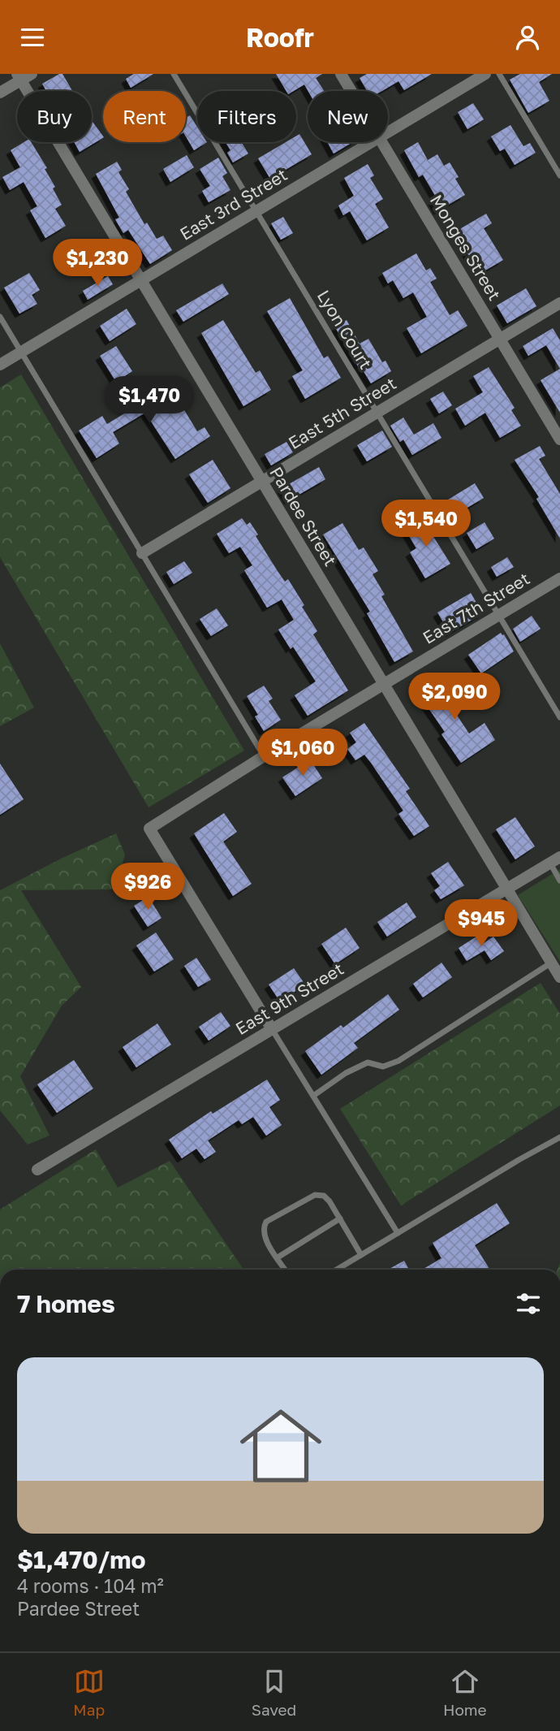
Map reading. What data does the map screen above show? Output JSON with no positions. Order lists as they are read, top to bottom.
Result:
{
  "streets": {
    "street": [
      "East 3rd Street",
      "Monges Street",
      "East 5th Street",
      "Pardee Street",
      "East 7th Street",
      "East 9th Street"
    ],
    "lane": ["Lyon Court"]
  },
  "crossings": [
    ["East 3rd Street", "Lyon Court"],
    ["East 3rd Street", "Pardee Street"],
    ["Monges Street", "East 5th Street"],
    ["Lyon Court", "East 5th Street"],
    ["Lyon Court", "East 7th Street"],
    ["East 5th Street", "Pardee Street"],
    ["Pardee Street", "East 7th Street"],
    ["Pardee Street", "East 9th Street"],
    ["East 7th Street", "East 9th Street"]
  ],
  "page": {
    "header": "Roofr",
    "chip": [
      "Buy",
      "Rent",
      "Filters",
      "New"
    ],
    "price": [
      "$1,230",
      "$1,470",
      "$1,540",
      "$2,090",
      "$1,060",
      "$926",
      "$945"
    ],
    "heading": "7 homes",
    "list": [
      {
        "name": "$1,470/mo",
        "note": "4 rooms · 104 m² · Pardee Street"
      }
    ],
    "tabs": ["Map", "Saved", "Home"]
  }
}
